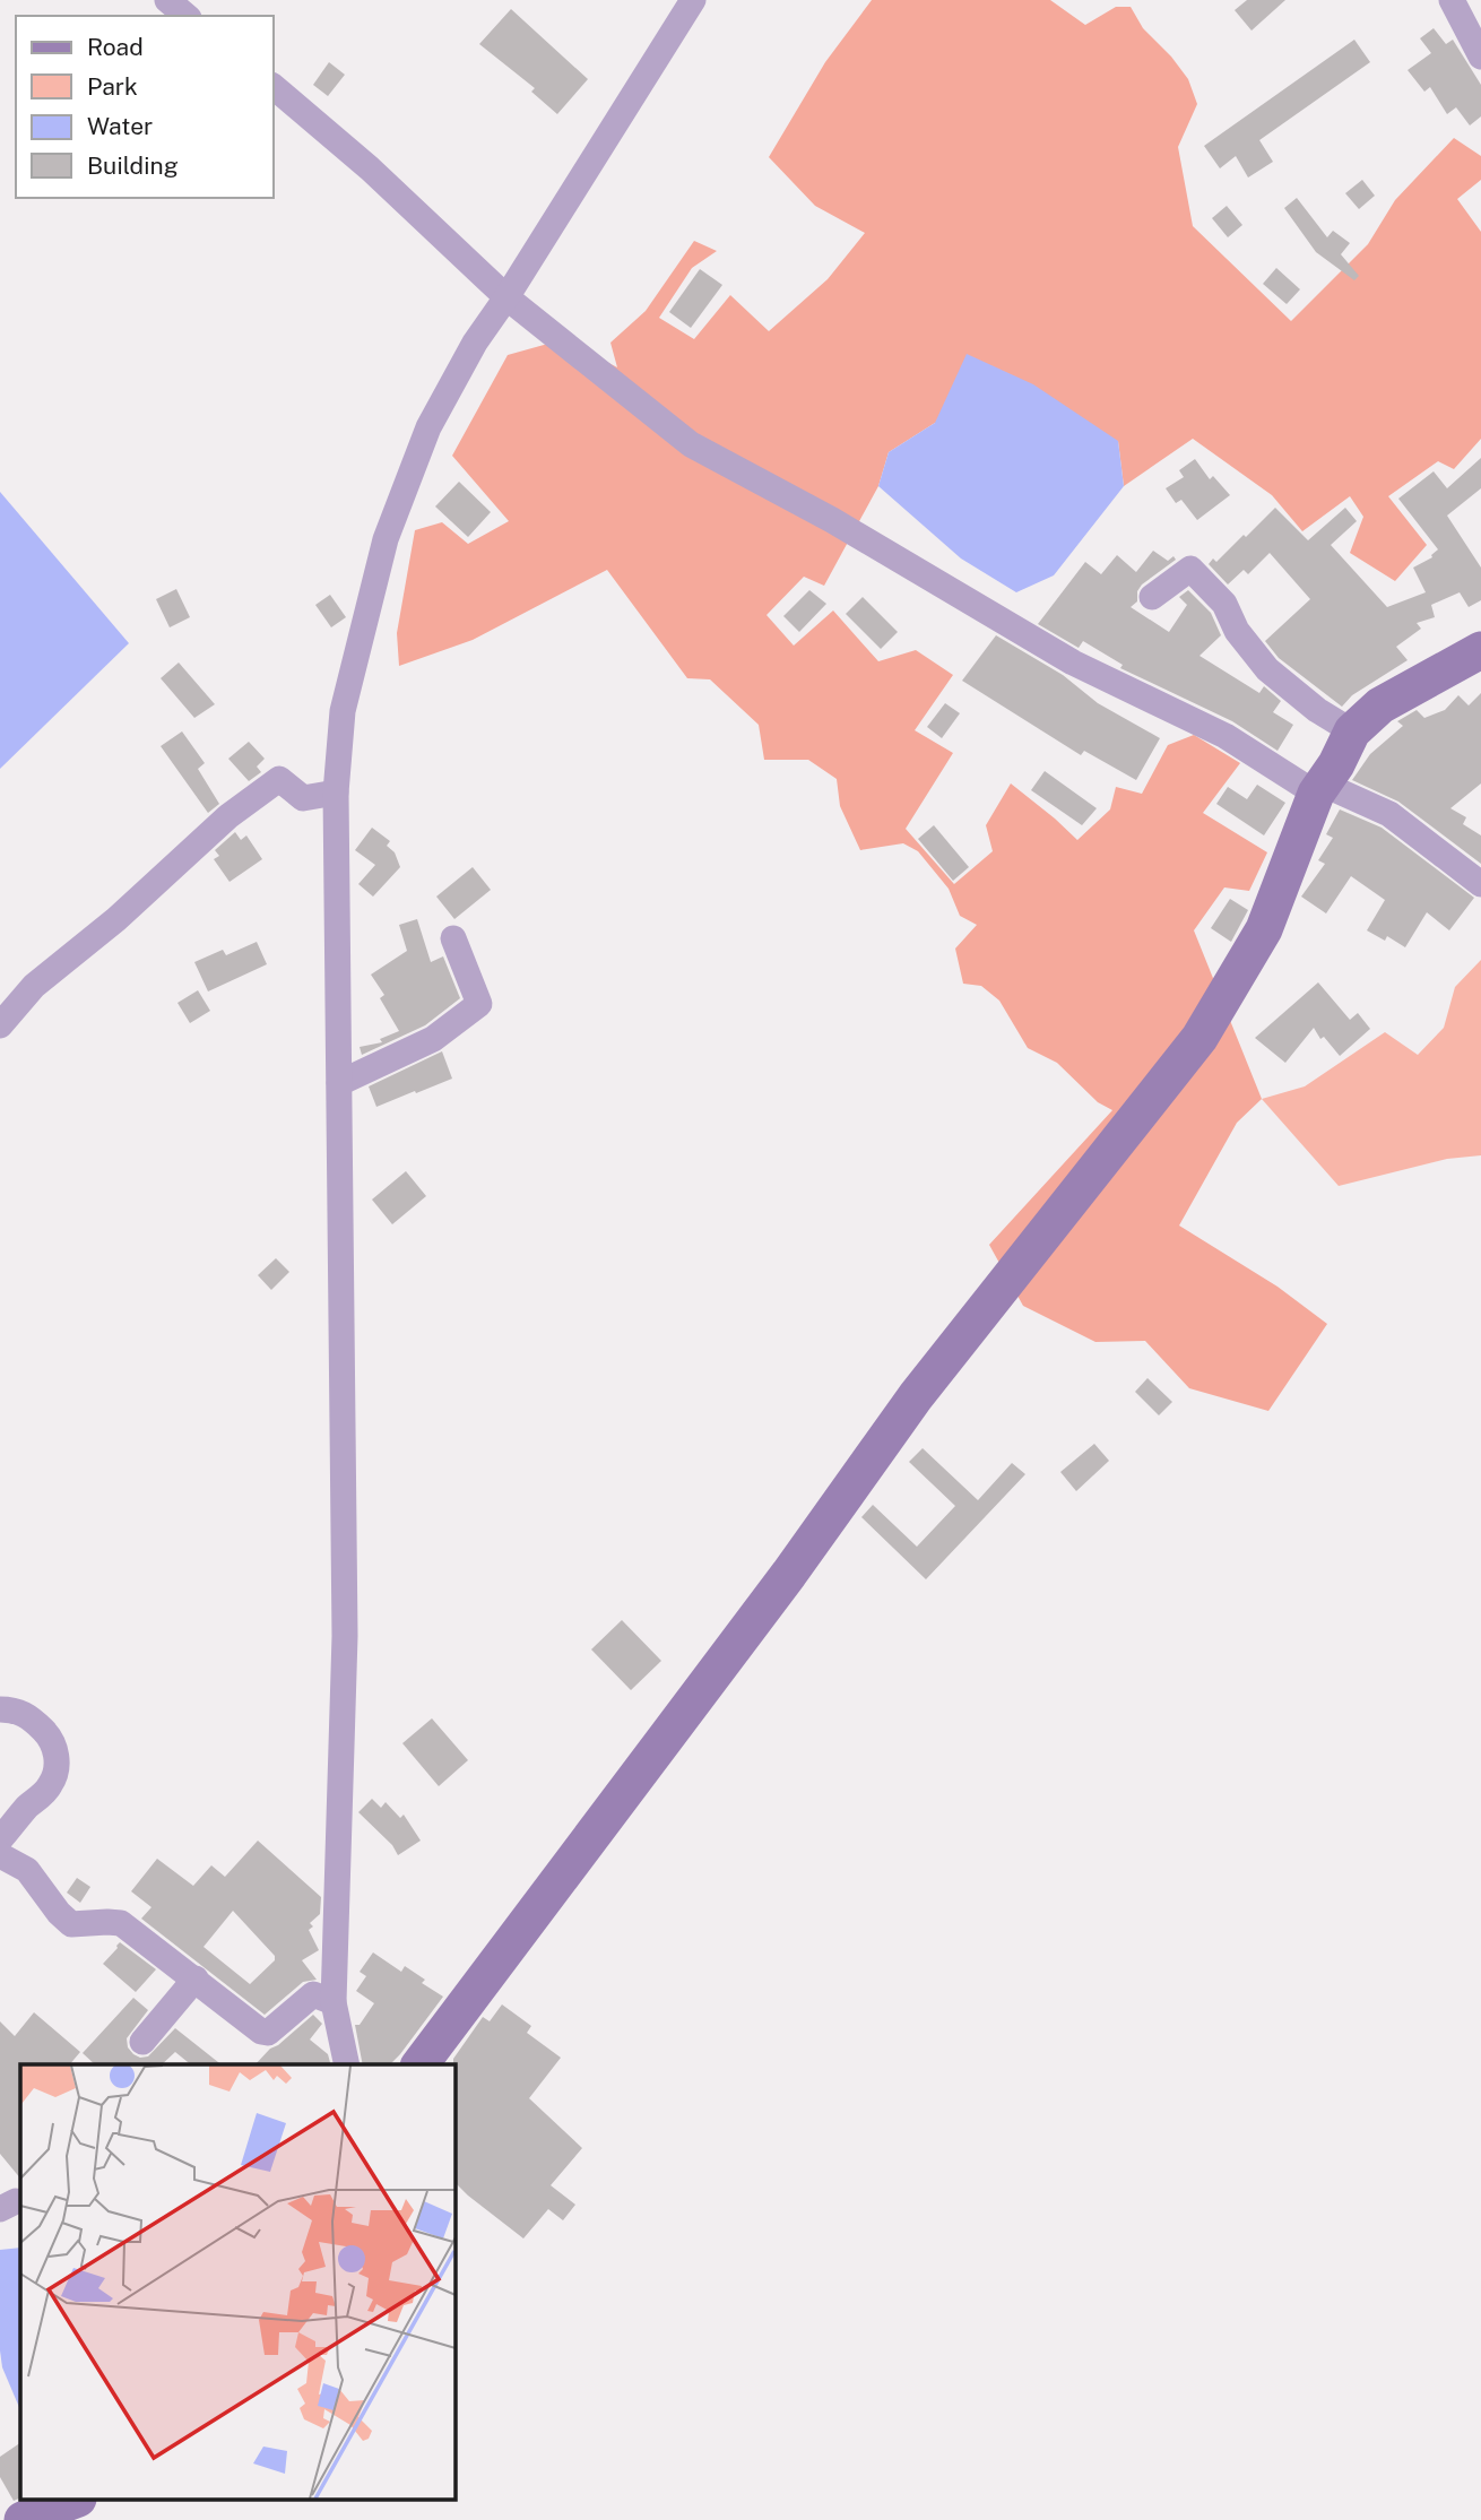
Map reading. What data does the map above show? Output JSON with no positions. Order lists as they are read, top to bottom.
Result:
{
  "legend": [
    "Road",
    "Park",
    "Water",
    "Building"
  ]
}
